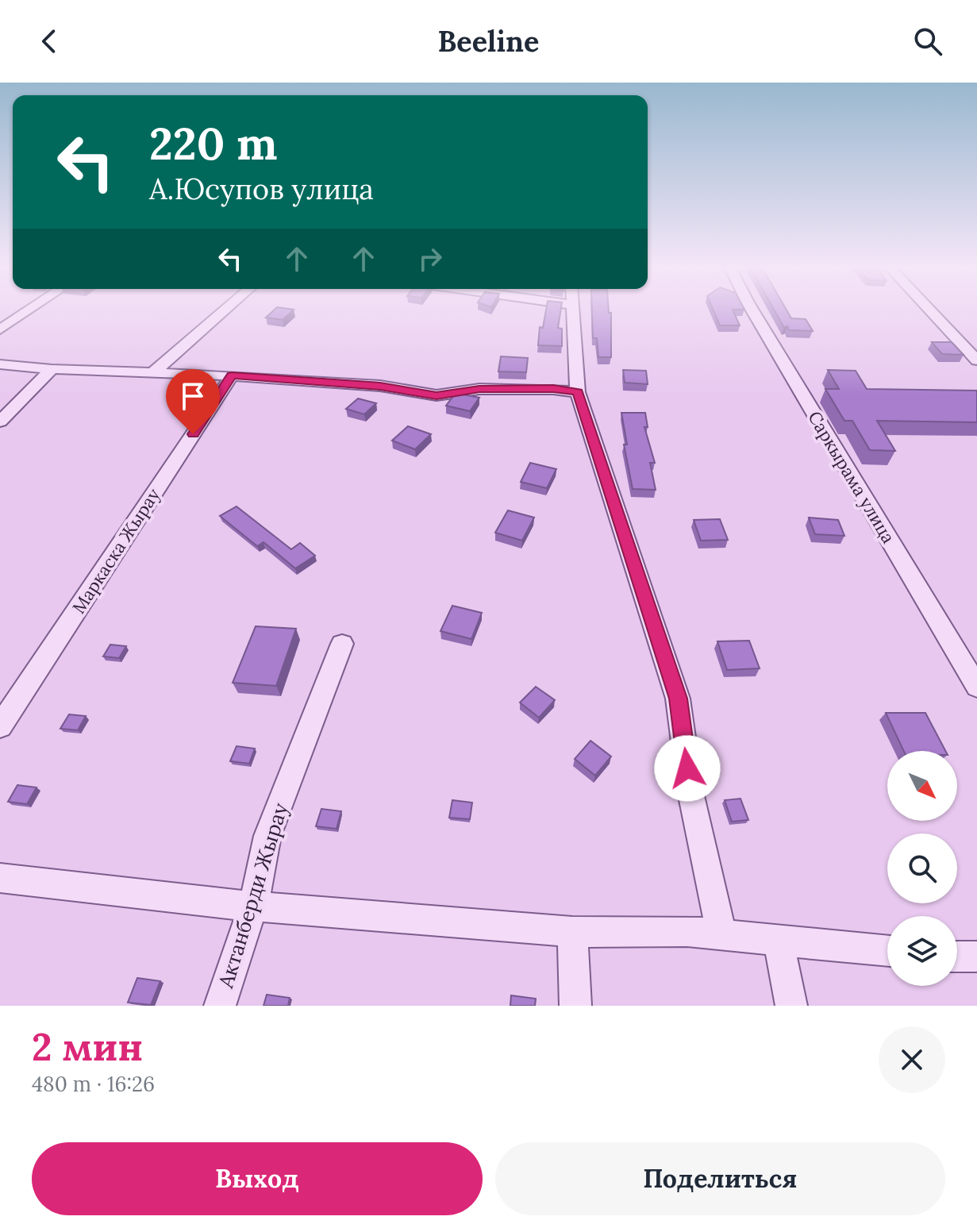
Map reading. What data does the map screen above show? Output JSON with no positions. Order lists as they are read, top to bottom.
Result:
{
  "streets": {
    "street": ["Саркырама улица", "Маркаска Жырау", "Актанберди Жырау"]
  },
  "north": "bottom right",
  "page": {
    "header": "Beeline",
    "turn": ["220 m", "А.Юсупов улица"],
    "heading": ["2 мин", "480 m · 16:26"],
    "buttons": ["Выход", "Поделиться"]
  }
}
